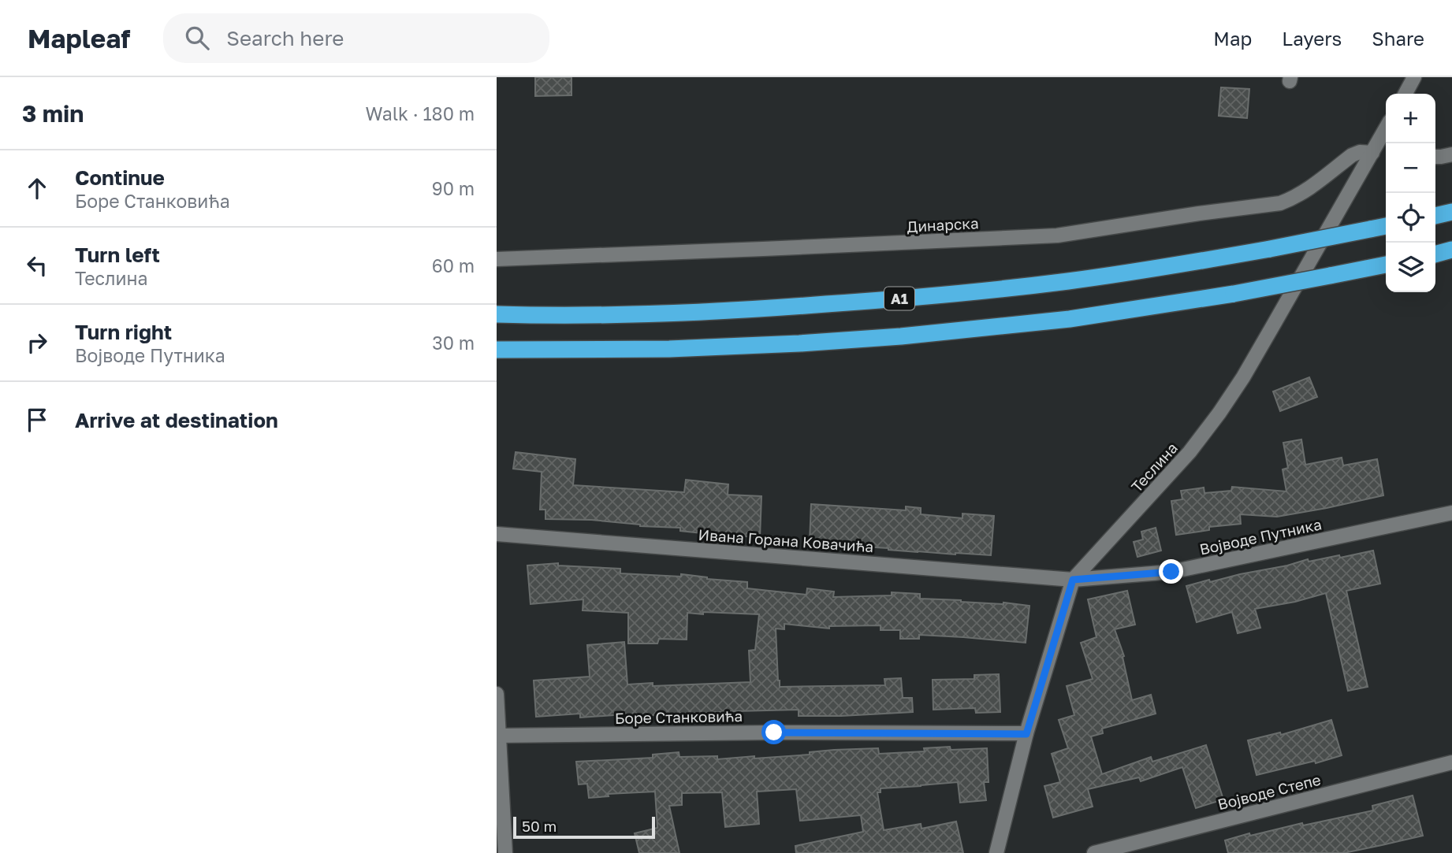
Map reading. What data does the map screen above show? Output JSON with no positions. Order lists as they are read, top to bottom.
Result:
{
  "streets": {
    "highway": ["A1"],
    "street": [
      "Динарска",
      "Теслина",
      "Војводе Путника",
      "Ивана Горана Ковачића",
      "Боре Станковића",
      "Војводе Степе"
    ]
  },
  "crossings": [
    ["Динарска", "Теслина"],
    ["Теслина", "Војводе Путника"],
    ["Теслина", "Ивана Горана Ковачића"],
    ["Теслина", "Боре Станковића"],
    ["Војводе Путника", "Ивана Горана Ковачића"]
  ],
  "scale_bar": "50 m",
  "page": {
    "header": "Mapleaf",
    "search": "Search here",
    "nav": ["Map", "Layers", "Share"],
    "heading": ["3 min", "Walk · 180 m"],
    "map_buttons": ["+", "−"],
    "list": [
      ["Continue", "Боре Станковића", "90 m"],
      ["Turn left", "Теслина", "60 m"],
      ["Turn right", "Војводе Путника", "30 m"],
      "Arrive at destination"
    ],
    "scale": "50 m"
  }
}
